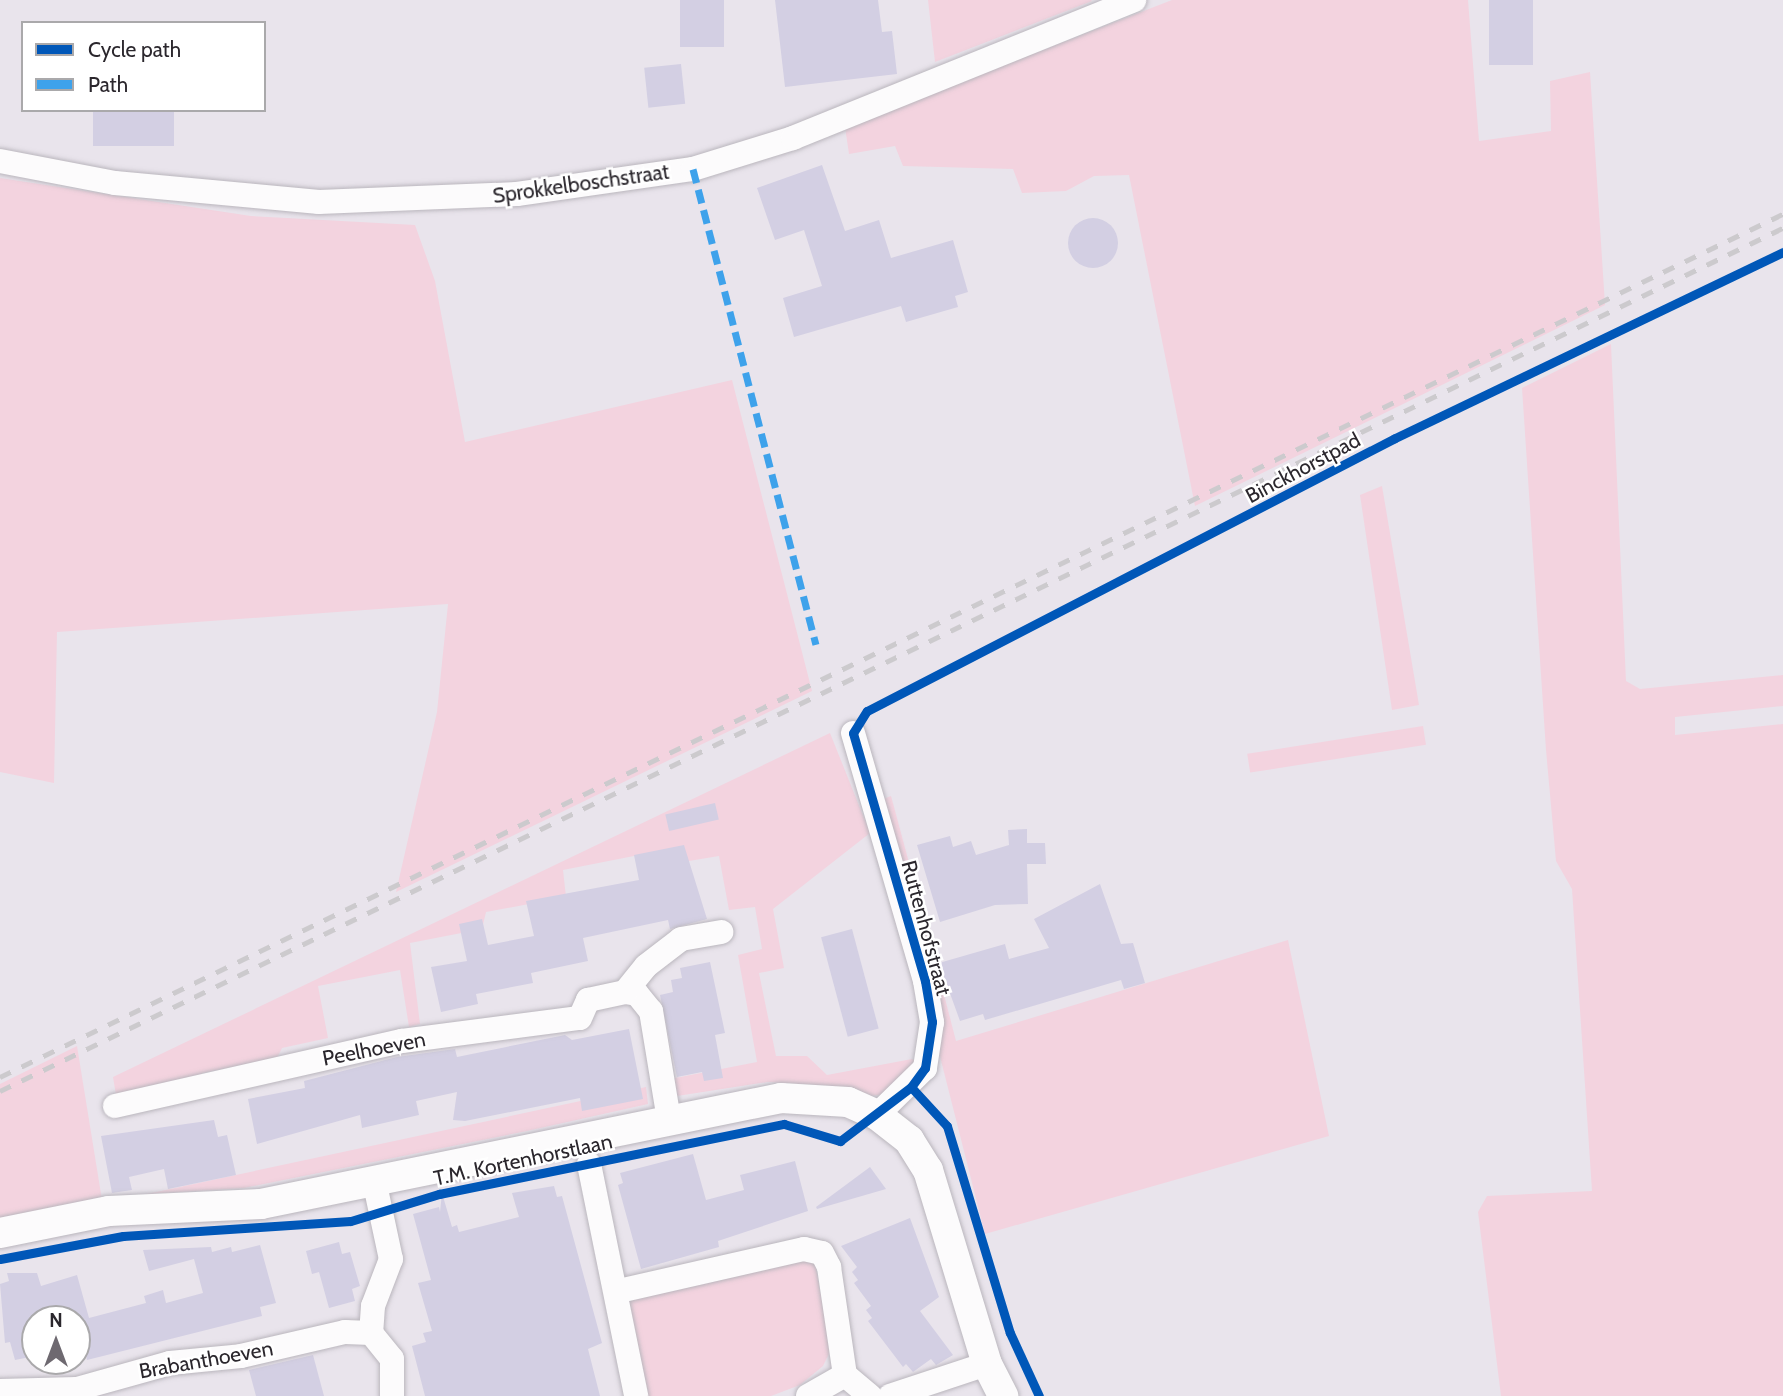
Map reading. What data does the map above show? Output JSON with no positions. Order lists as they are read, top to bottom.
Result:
{
  "streets": {
    "street": [
      "Sprokkelboschstraat",
      "Ruttenhofstraat",
      "Peelhoeven",
      "T.M. Kortenhorstlaan",
      "Brabanthoeven"
    ],
    "cycle path": ["Binckhorstpad"]
  },
  "crossings": [
    ["Ruttenhofstraat", "T.M. Kortenhorstlaan"]
  ],
  "legend": ["Cycle path", "Path"],
  "north": "top"
}
